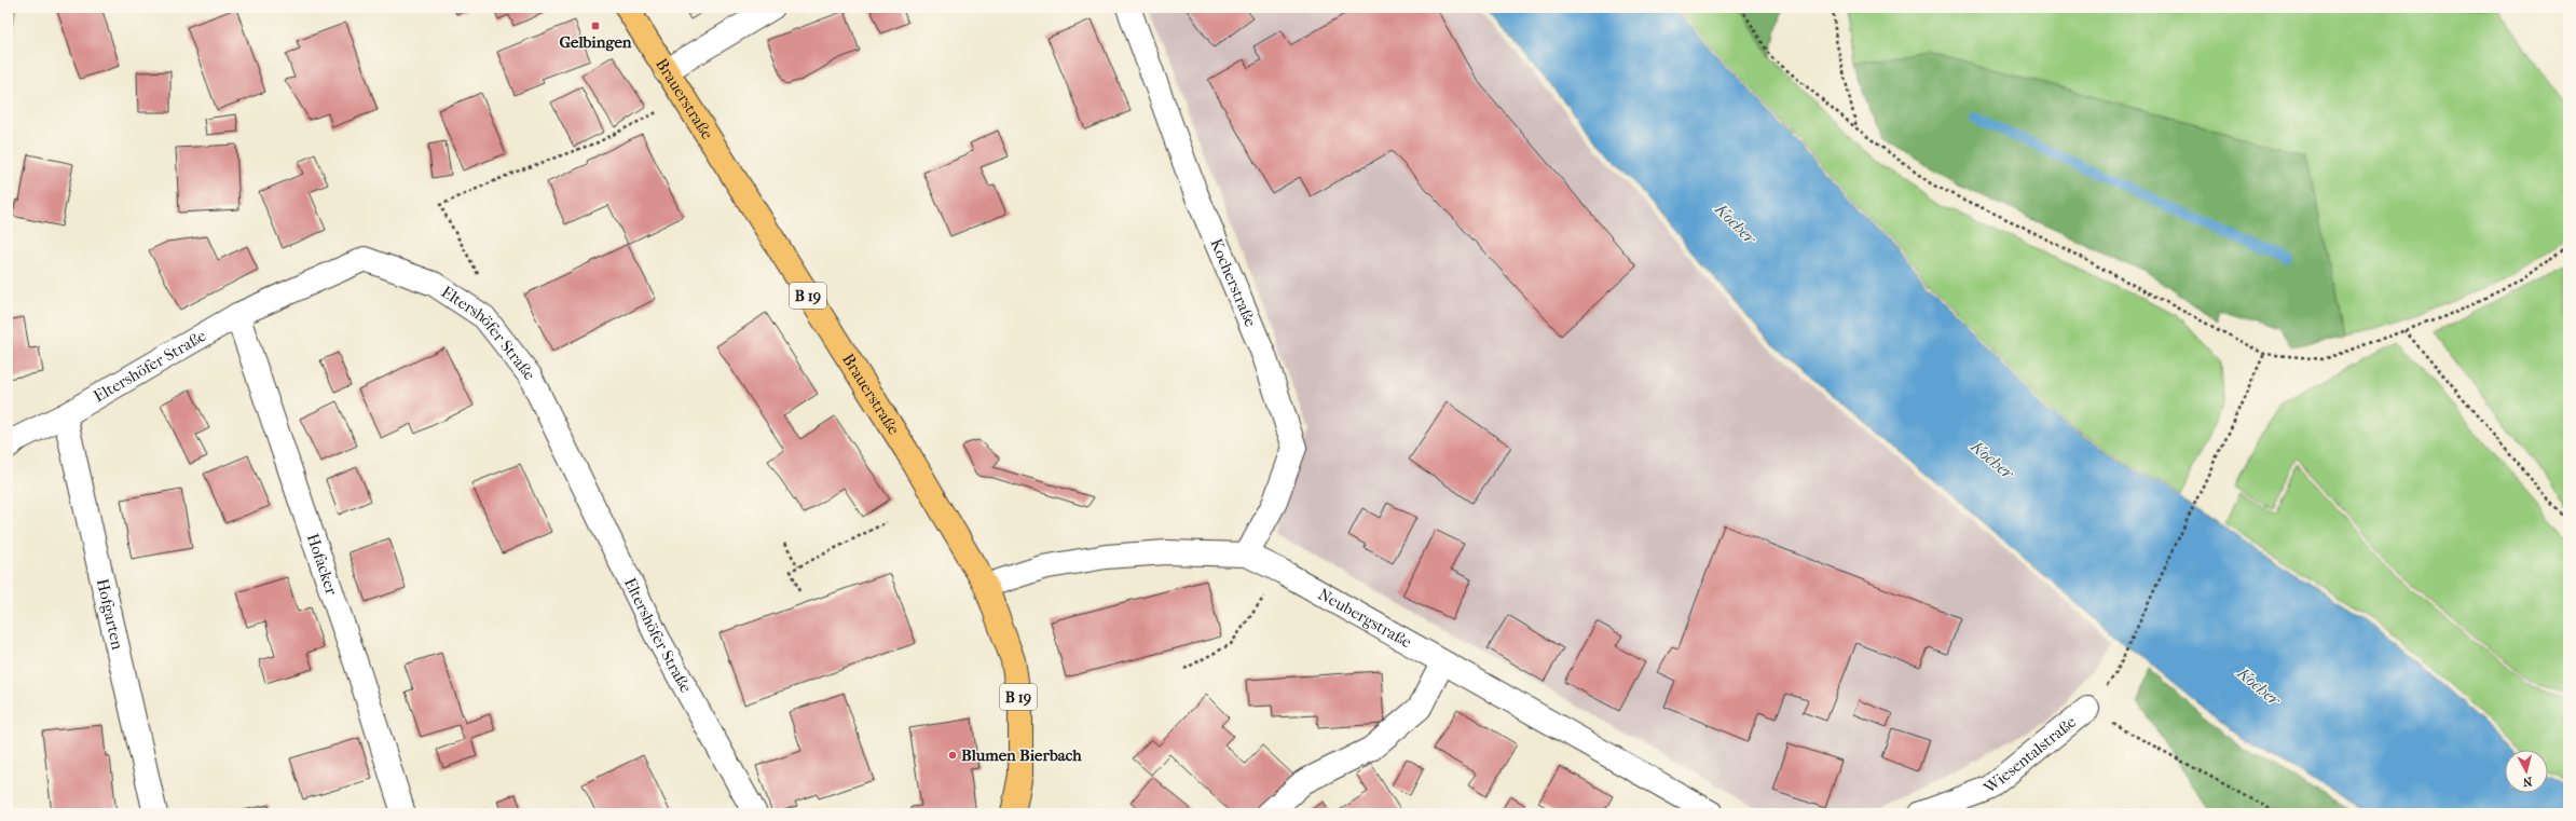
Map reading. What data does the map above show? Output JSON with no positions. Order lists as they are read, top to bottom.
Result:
{
  "streets": {
    "main road": ["Brauerstraße", "B 19"],
    "street": [
      "Kocherstraße",
      "Eltershöfer Straße",
      "Hofacker",
      "Hofgarten",
      "Neubergstraße",
      "Wiesentalstraße"
    ]
  },
  "crossings": [
    ["Brauerstraße", "Neubergstraße"],
    ["Kocherstraße", "Neubergstraße"],
    ["Eltershöfer Straße", "Hofacker"],
    ["Eltershöfer Straße", "Hofgarten"]
  ],
  "water": ["Kocher"],
  "places": {
    "transit": ["Gelbingen"],
    "other": ["Blumen Bierbach"]
  },
  "north": "bottom"
}
